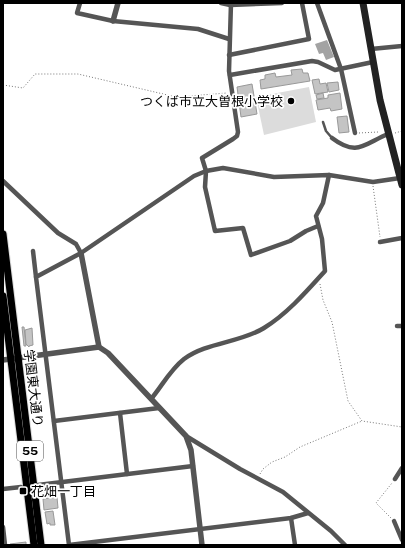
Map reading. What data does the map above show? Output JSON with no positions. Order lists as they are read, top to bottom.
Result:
{
  "streets": {
    "main road": ["学園東大通り", "55"]
  },
  "places": {
    "other": ["つくば市立大曽根小学校"],
    "transit": ["花畑一丁目"]
  }
}
